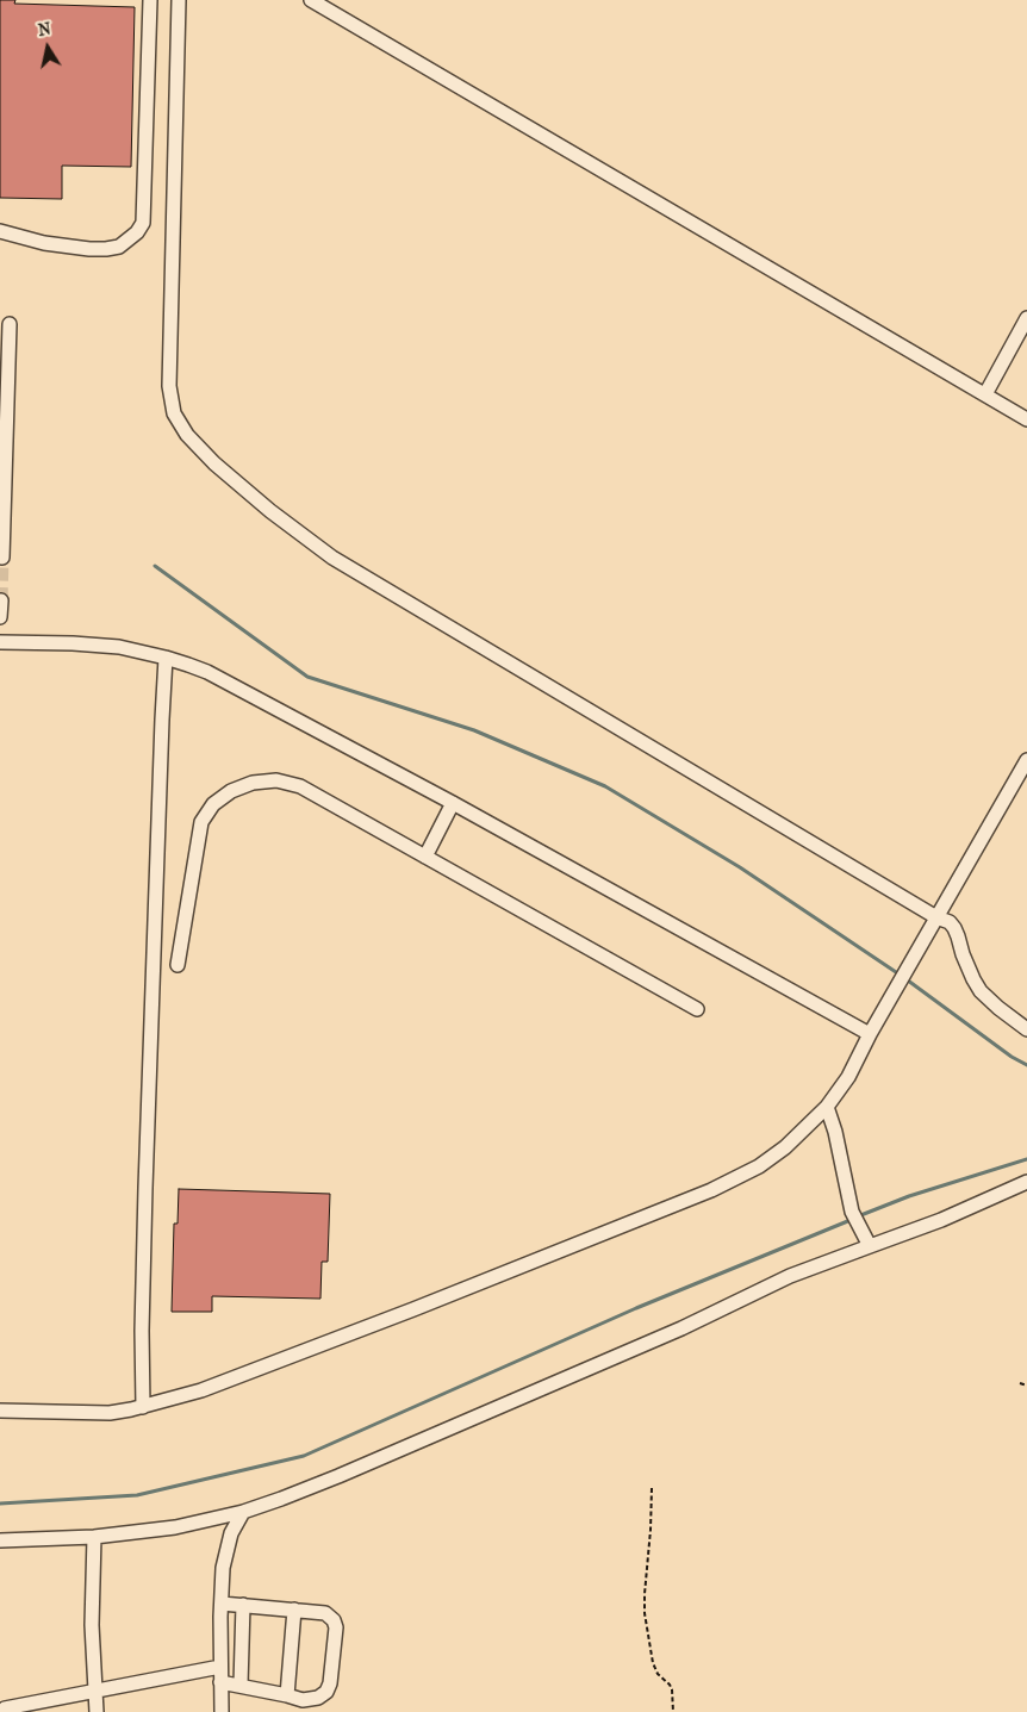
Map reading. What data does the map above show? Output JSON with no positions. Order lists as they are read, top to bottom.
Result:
{
  "north": "top"
}
